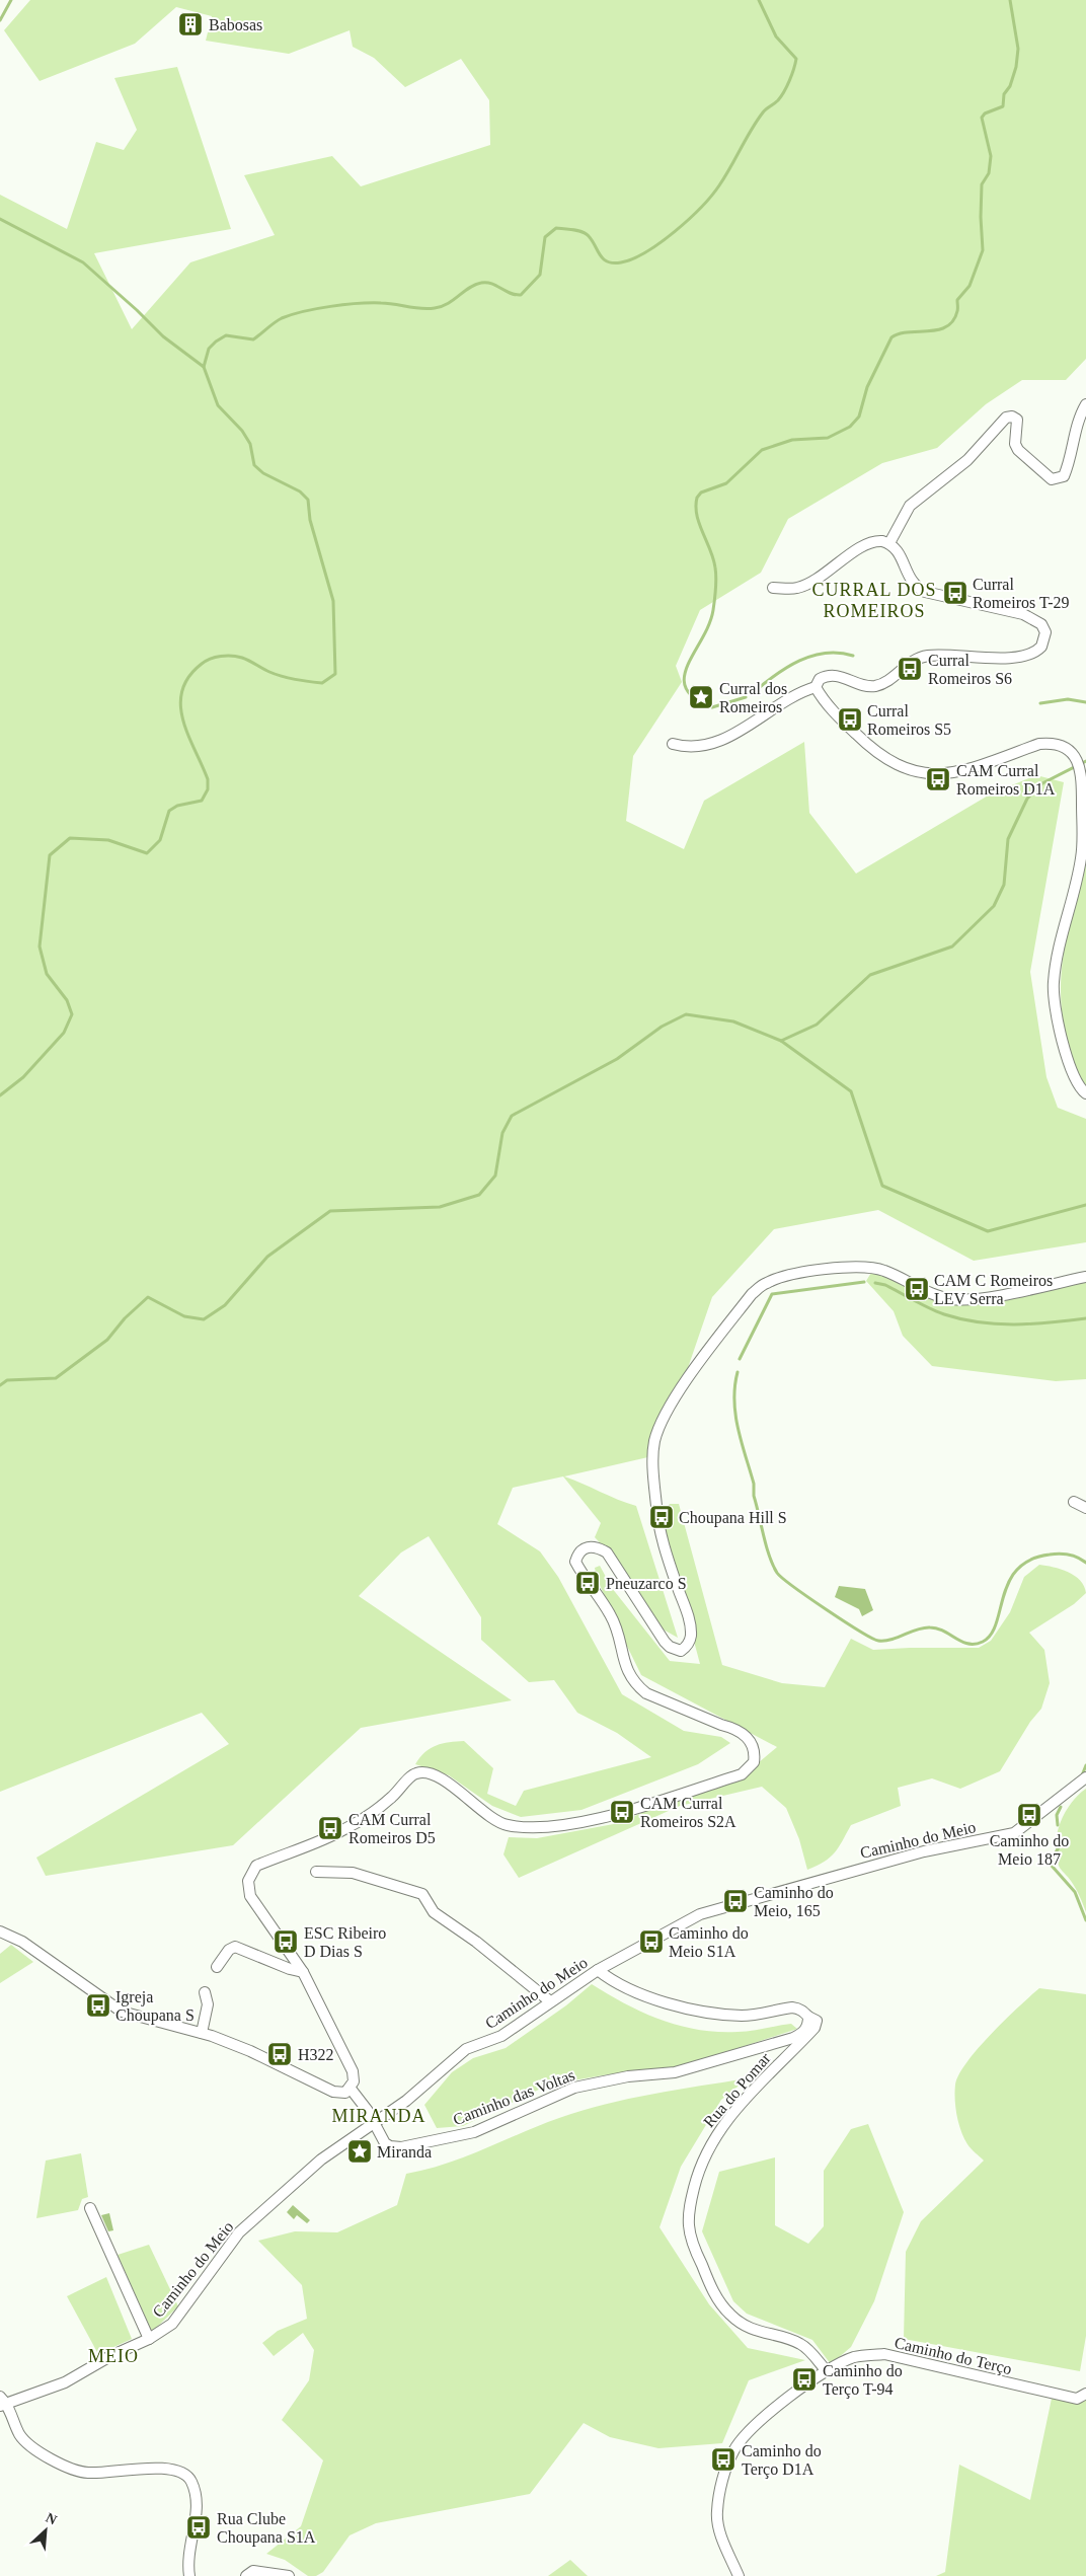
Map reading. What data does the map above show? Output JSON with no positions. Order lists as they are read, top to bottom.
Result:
{
  "streets": {
    "street": [
      "Caminho do Meio",
      "Rua do Pomar",
      "Caminho das Voltas",
      "Caminho do Terço"
    ]
  },
  "crossings": [
    ["Caminho do Meio", "Caminho das Voltas"],
    ["Rua do Pomar", "Caminho das Voltas"],
    ["Rua do Pomar", "Caminho do Terço"]
  ],
  "districts": ["CURRAL DOS ROMEIROS", "MIRANDA", "MEIO"],
  "places": {
    "building": ["Babosas"],
    "bus stop": [
      "Curral Romeiros T-29",
      "Curral Romeiros S6",
      "Curral Romeiros S5",
      "CAM Curral Romeiros D1A",
      "CAM C Romeiros LEV Serra",
      "Choupana Hill S",
      "Pneuzarco S",
      "CAM Curral Romeiros S2A",
      "Caminho do Meio 187",
      "CAM Curral Romeiros D5",
      "Caminho do Meio, 165",
      "ESC Ribeiro D Dias S",
      "Caminho do Meio S1A",
      "Igreja Choupana S",
      "H322",
      "Caminho do Terço T-94",
      "Caminho do Terço D1A",
      "Rua Clube Choupana S1A"
    ],
    "place": ["Curral dos Romeiros", "Miranda"]
  },
  "north": "top right"
}
